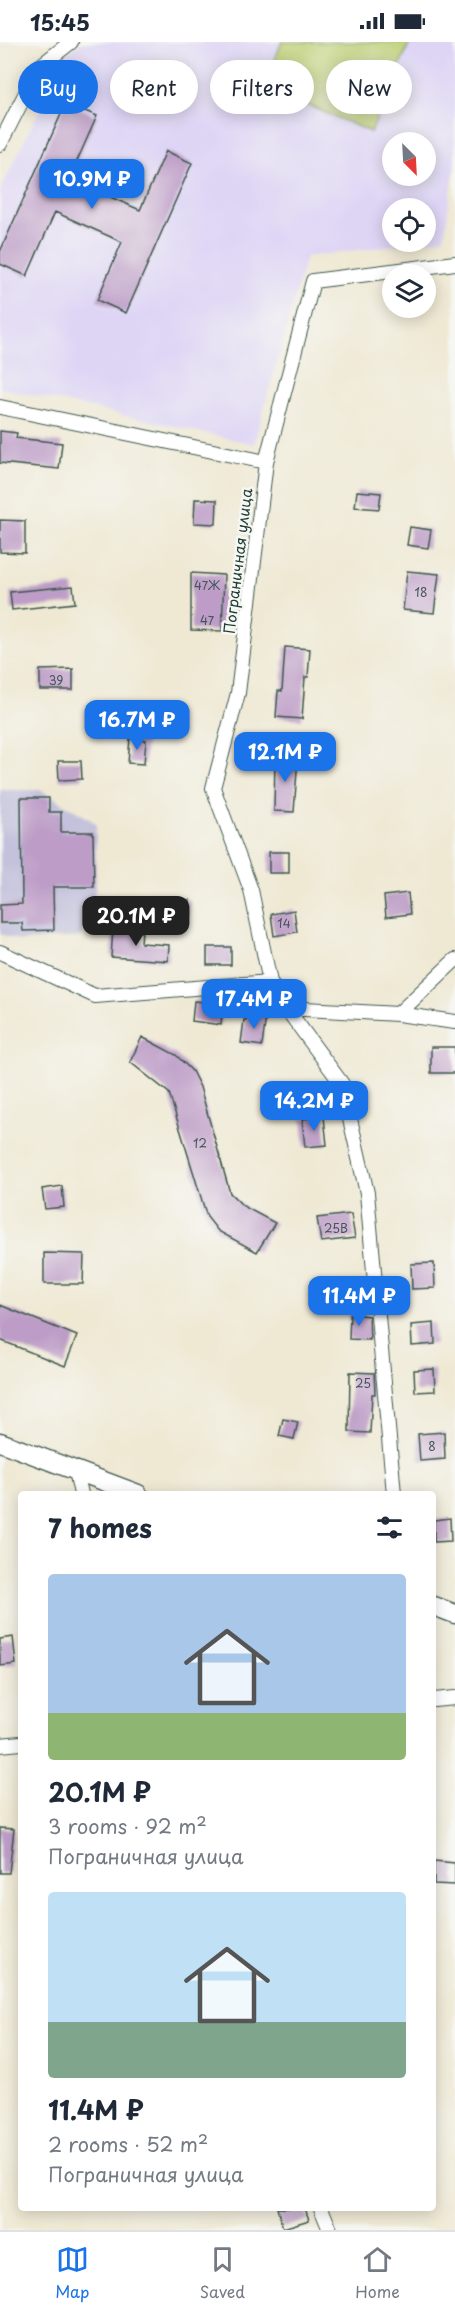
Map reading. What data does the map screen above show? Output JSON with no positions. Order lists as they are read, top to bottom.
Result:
{
  "streets": {
    "street": ["Пограничная улица"]
  },
  "house_numbers": [
    "47Ж",
    "18",
    "47",
    "39",
    "14",
    "12",
    "25В",
    "25",
    "8"
  ],
  "north": "bottom right",
  "page": {
    "status": "15:45",
    "chip": [
      "Buy",
      "Rent",
      "Filters",
      "New"
    ],
    "price": [
      "10.9M ₽",
      "16.7M ₽",
      "12.1M ₽",
      "20.1M ₽",
      "17.4M ₽",
      "14.2M ₽",
      "11.4M ₽"
    ],
    "heading": "7 homes",
    "list": [
      {
        "name": "20.1M ₽",
        "note": "3 rooms · 92 m² · Пограничная улица"
      },
      {
        "name": "11.4M ₽",
        "note": "2 rooms · 52 m² · Пограничная улица"
      }
    ],
    "tabs": ["Map", "Saved", "Home"]
  }
}
